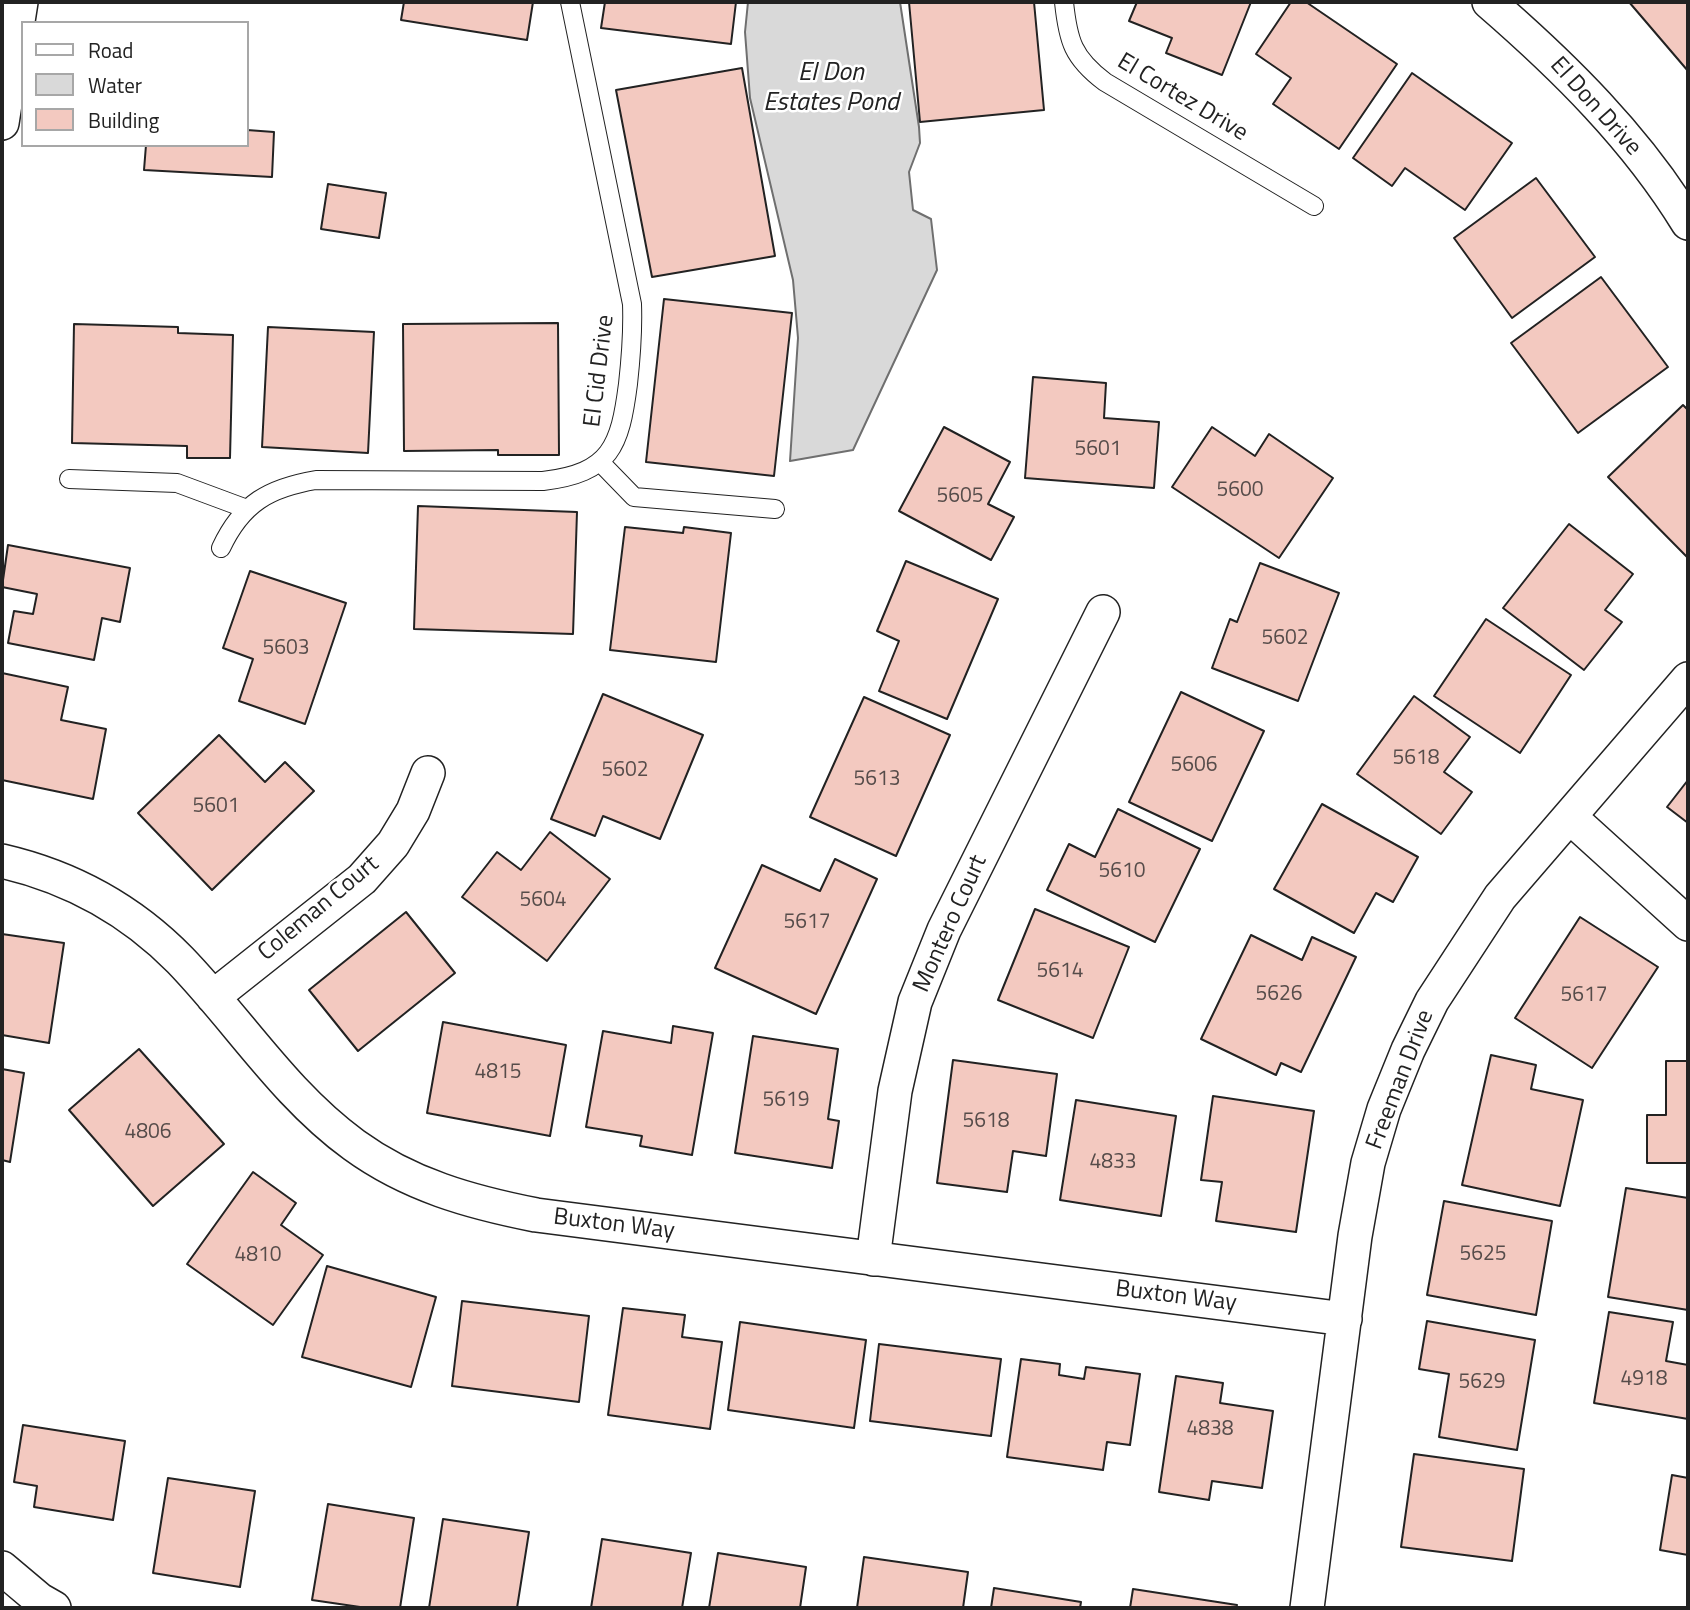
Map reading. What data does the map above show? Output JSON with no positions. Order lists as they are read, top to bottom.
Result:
{
  "streets": {
    "street": [
      "El Don Drive",
      "Coleman Court",
      "Montero Court",
      "Freeman Drive",
      "Buxton Way"
    ],
    "lane": ["El Cortez Drive", "El Cid Drive"]
  },
  "crossings": [
    ["Coleman Court", "Buxton Way"],
    ["Montero Court", "Buxton Way"],
    ["Freeman Drive", "Buxton Way"]
  ],
  "water": ["El Don Estates Pond"],
  "house_numbers": [
    "5601",
    "5600",
    "5605",
    "5602",
    "5603",
    "5618",
    "5606",
    "5602",
    "5613",
    "5601",
    "5610",
    "5604",
    "5617",
    "5614",
    "5626",
    "5617",
    "4815",
    "5619",
    "5618",
    "4806",
    "4833",
    "5625",
    "4810",
    "4918",
    "5629",
    "4838"
  ],
  "legend": ["Road", "Water", "Building"]
}
